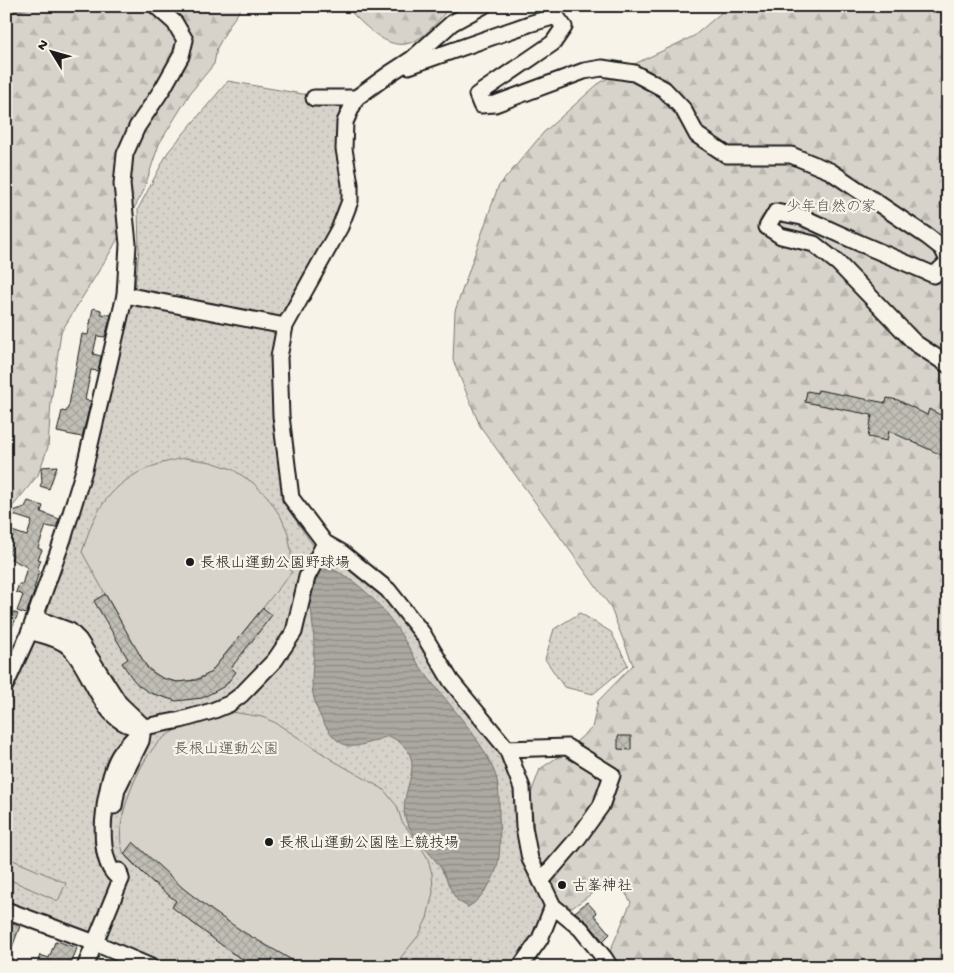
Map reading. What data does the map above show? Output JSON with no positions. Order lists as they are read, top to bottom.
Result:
{
  "parks": ["少年自然の家", "長根山運動公園"],
  "places": ["長根山運動公園野球場", "長根山運動公園陸上競技場", "古峯神社"],
  "north": "top left"
}
